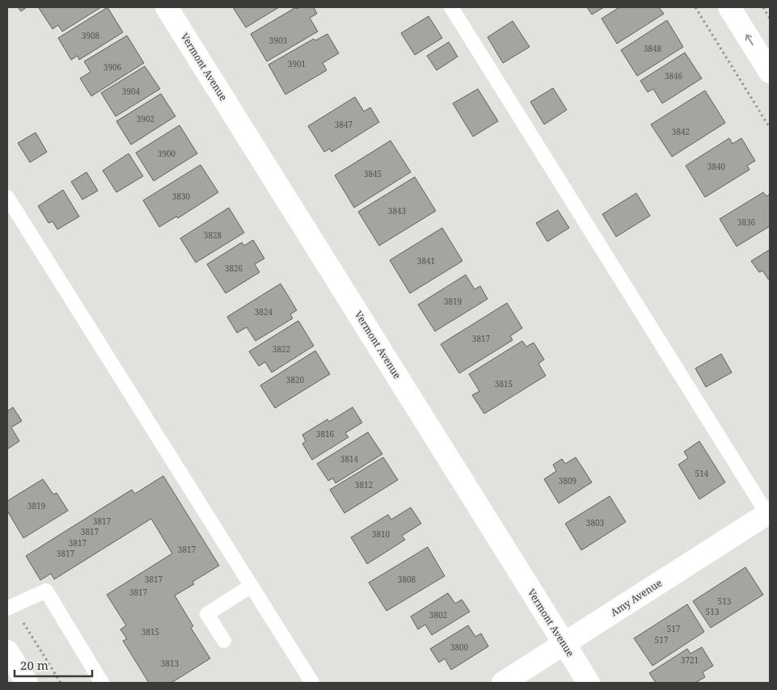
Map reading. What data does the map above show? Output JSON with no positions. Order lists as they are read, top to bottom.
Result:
{
  "streets": {
    "street": ["Vermont Avenue", "Amy Avenue"]
  },
  "crossings": [
    ["Vermont Avenue", "Amy Avenue"]
  ],
  "house_numbers": [
    "3908",
    "3903",
    "3848",
    "3901",
    "3906",
    "3846",
    "3904",
    "3902",
    "3847",
    "3842",
    "3900",
    "3840",
    "3845",
    "3830",
    "3843",
    "3836",
    "3828",
    "3841",
    "3826",
    "3819",
    "3824",
    "3817",
    "3822",
    "3820",
    "3815",
    "3816",
    "3814",
    "514",
    "3809",
    "3812",
    "3819",
    "3817",
    "3803",
    "3817",
    "3810",
    "3817",
    "3817",
    "3817",
    "3817",
    "3808",
    "3817",
    "513",
    "513",
    "3802",
    "517",
    "3815",
    "517",
    "3800",
    "3721",
    "3813"
  ],
  "scale_bar": "20 m"
}
